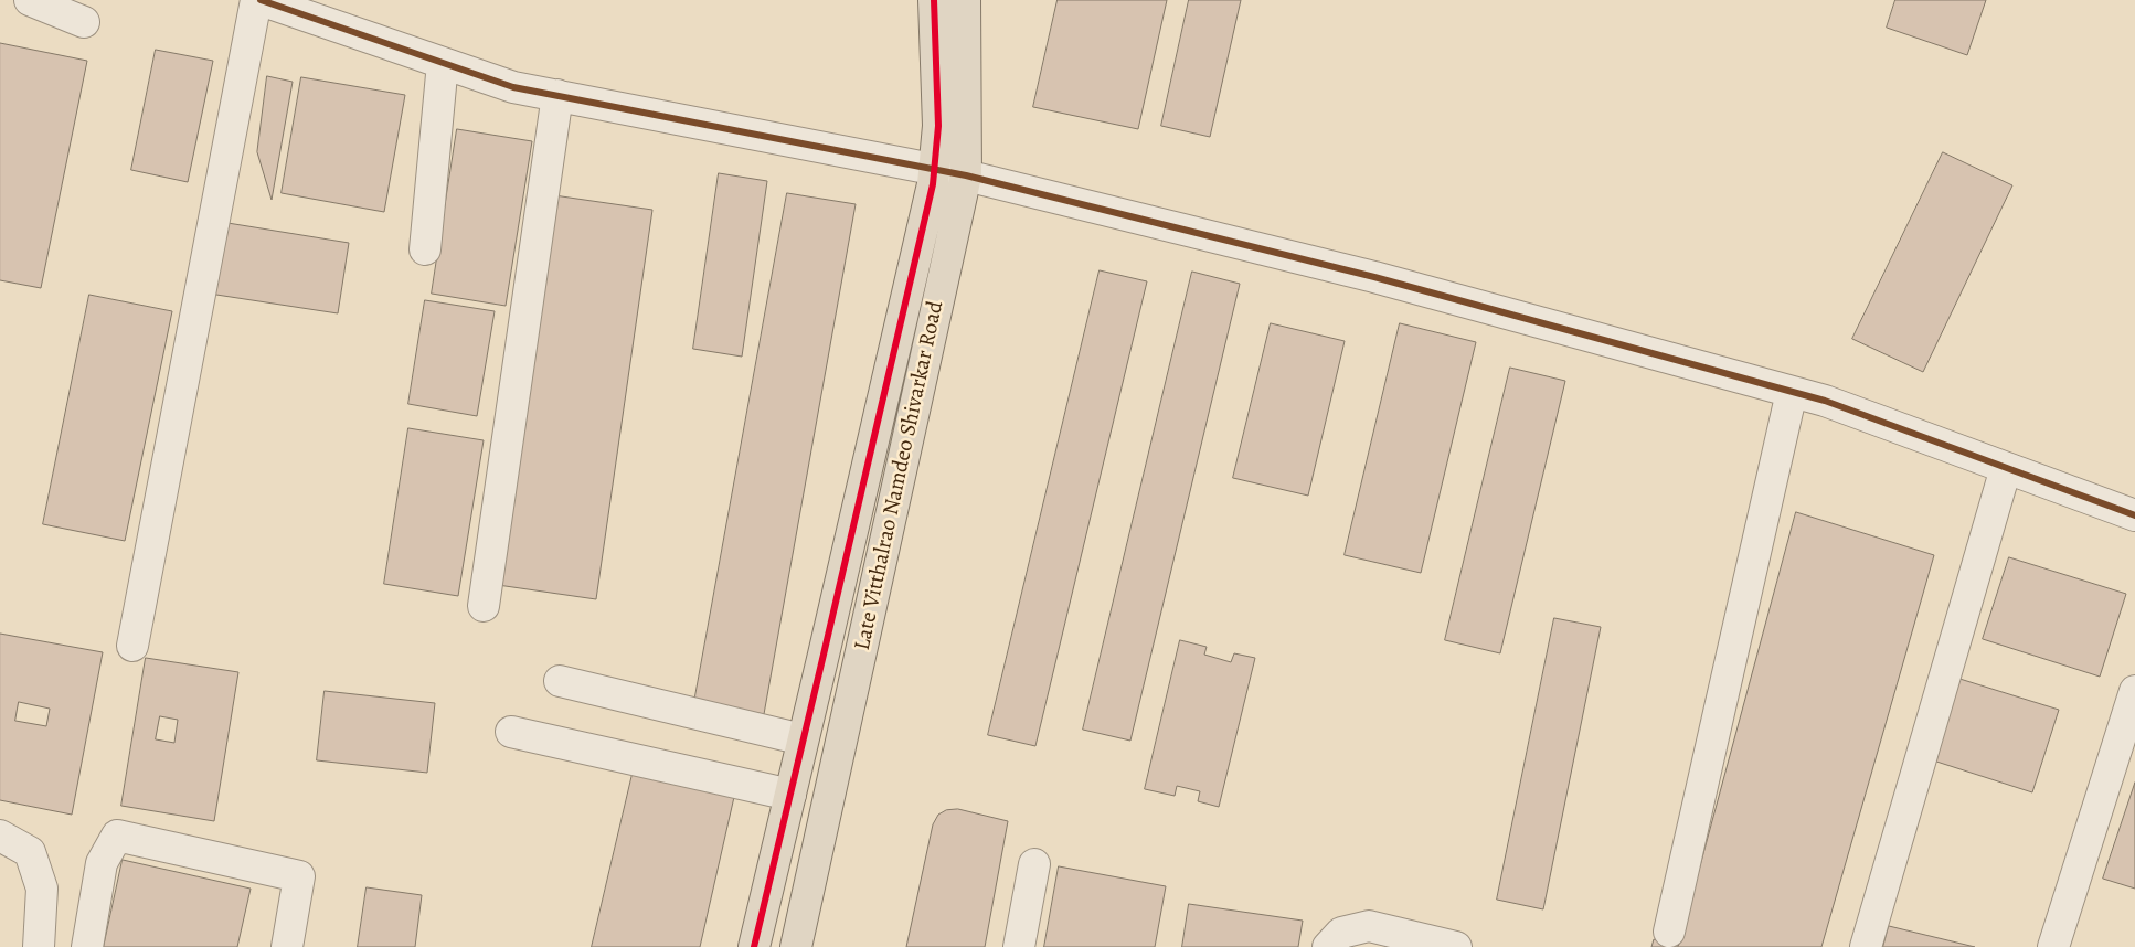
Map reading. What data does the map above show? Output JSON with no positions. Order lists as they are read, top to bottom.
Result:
{
  "streets": {
    "main road": ["Late Vitthalrao Namdeo Shivarkar Road"]
  }
}
